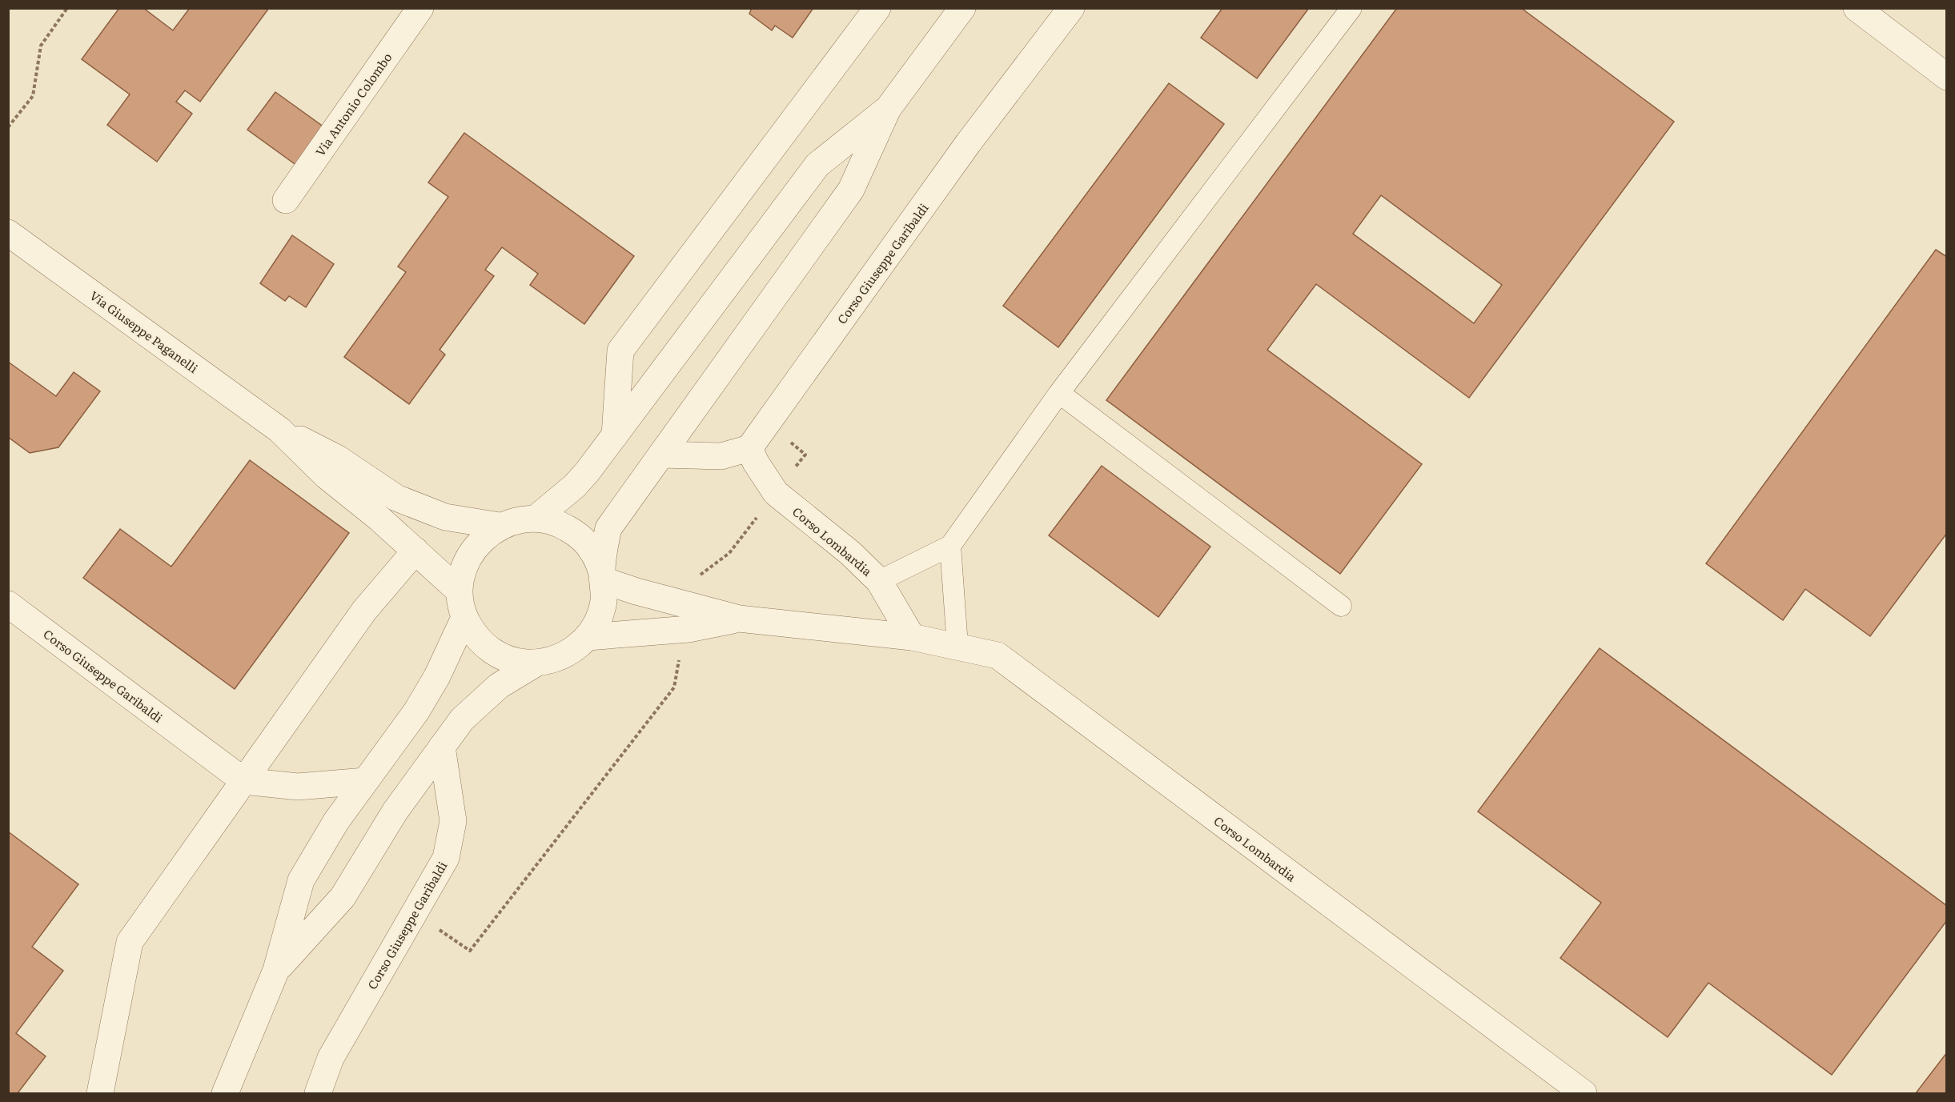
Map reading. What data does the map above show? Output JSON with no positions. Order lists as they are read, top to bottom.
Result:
{
  "streets": {
    "street": [
      "Via Antonio Colombo",
      "Corso Giuseppe Garibaldi",
      "Via Giuseppe Paganelli",
      "Corso Lombardia"
    ]
  },
  "crossings": [
    ["Corso Giuseppe Garibaldi", "Corso Lombardia"],
    ["Via Giuseppe Paganelli", "Corso Lombardia"]
  ]
}
